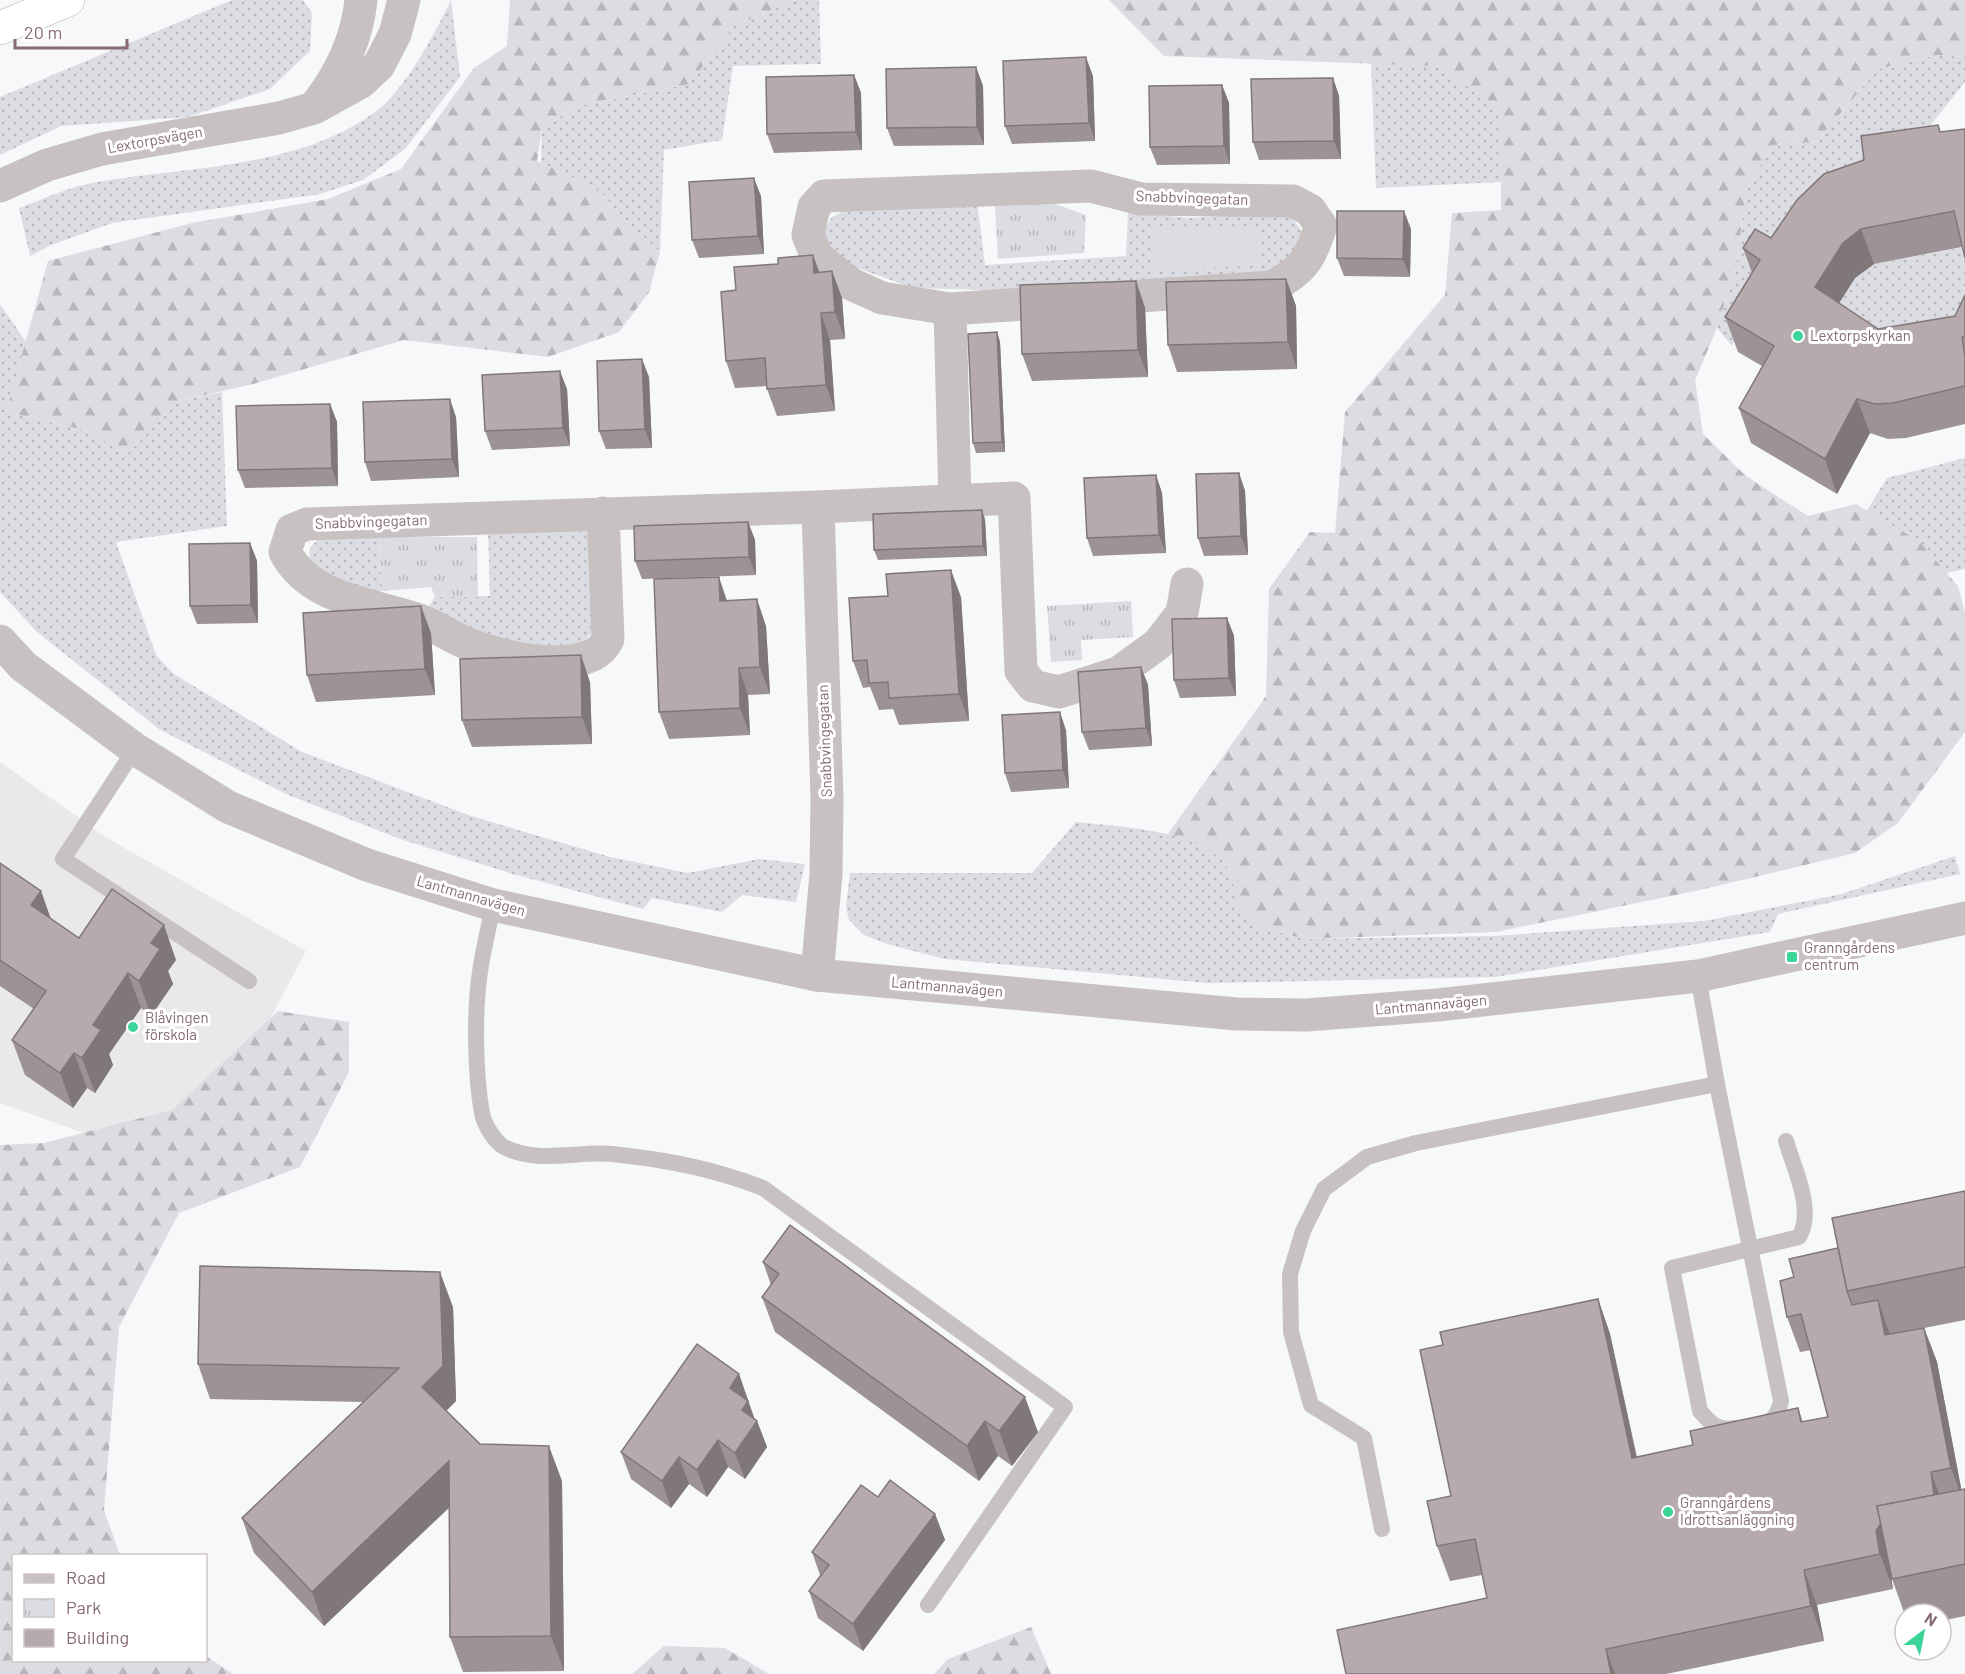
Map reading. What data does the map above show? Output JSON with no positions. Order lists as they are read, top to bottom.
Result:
{
  "streets": {
    "street": ["Lextorpsvägen", "Snabbvingegatan", "Lantmannavägen"]
  },
  "crossings": [
    ["Snabbvingegatan", "Lantmannavägen"]
  ],
  "places": {
    "other": ["Lextorpskyrkan", "Blåvingen förskola", "Granngårdens Idrottsanläggning"],
    "transit": ["Granngårdens centrum"]
  },
  "legend": ["Road", "Park", "Building"],
  "scale_bar": "20 m",
  "north": "top right"
}
